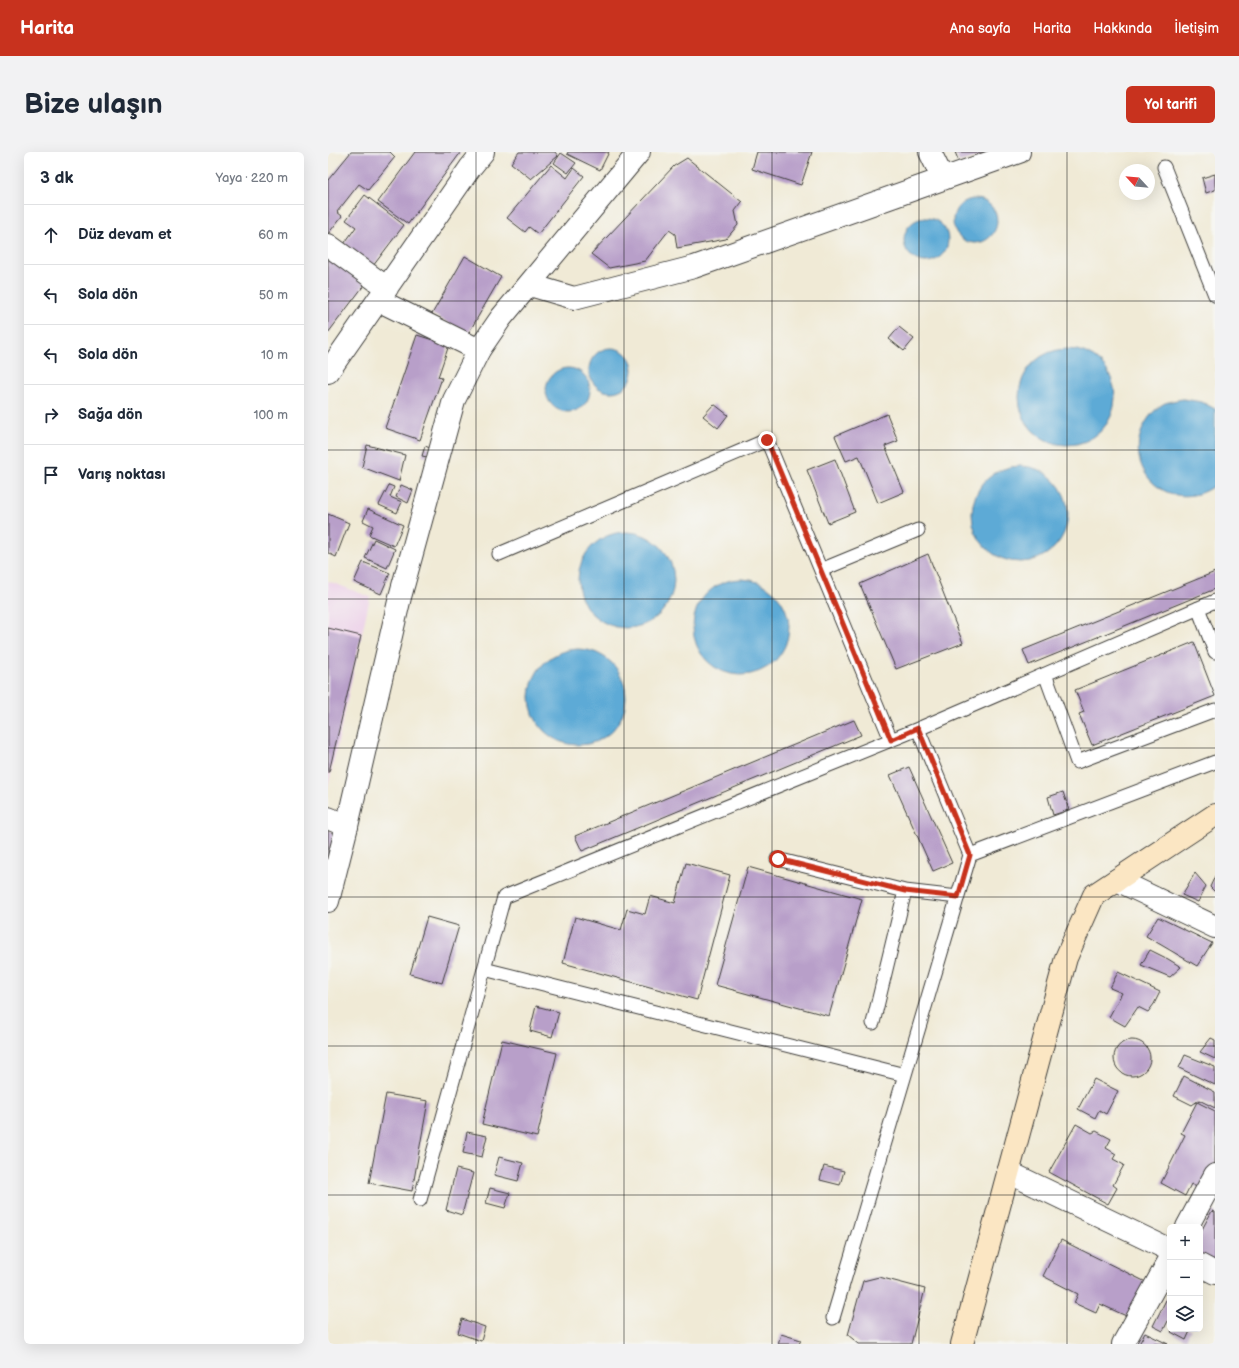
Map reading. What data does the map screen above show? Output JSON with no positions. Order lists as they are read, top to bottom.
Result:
{
  "north": "top left",
  "page": {
    "header": "Harita",
    "nav": [
      "Ana sayfa",
      "Harita",
      "Hakkında",
      "İletişim"
    ],
    "buttons": "Yol tarifi",
    "title": "Bize ulaşın",
    "heading": ["3 dk", "Yaya · 220 m"],
    "list": [
      ["Düz devam et", "60 m"],
      ["Sola dön", "50 m"],
      ["Sola dön", "10 m"],
      ["Sağa dön", "100 m"],
      "Varış noktası"
    ],
    "map_buttons": ["+", "−"]
  }
}
